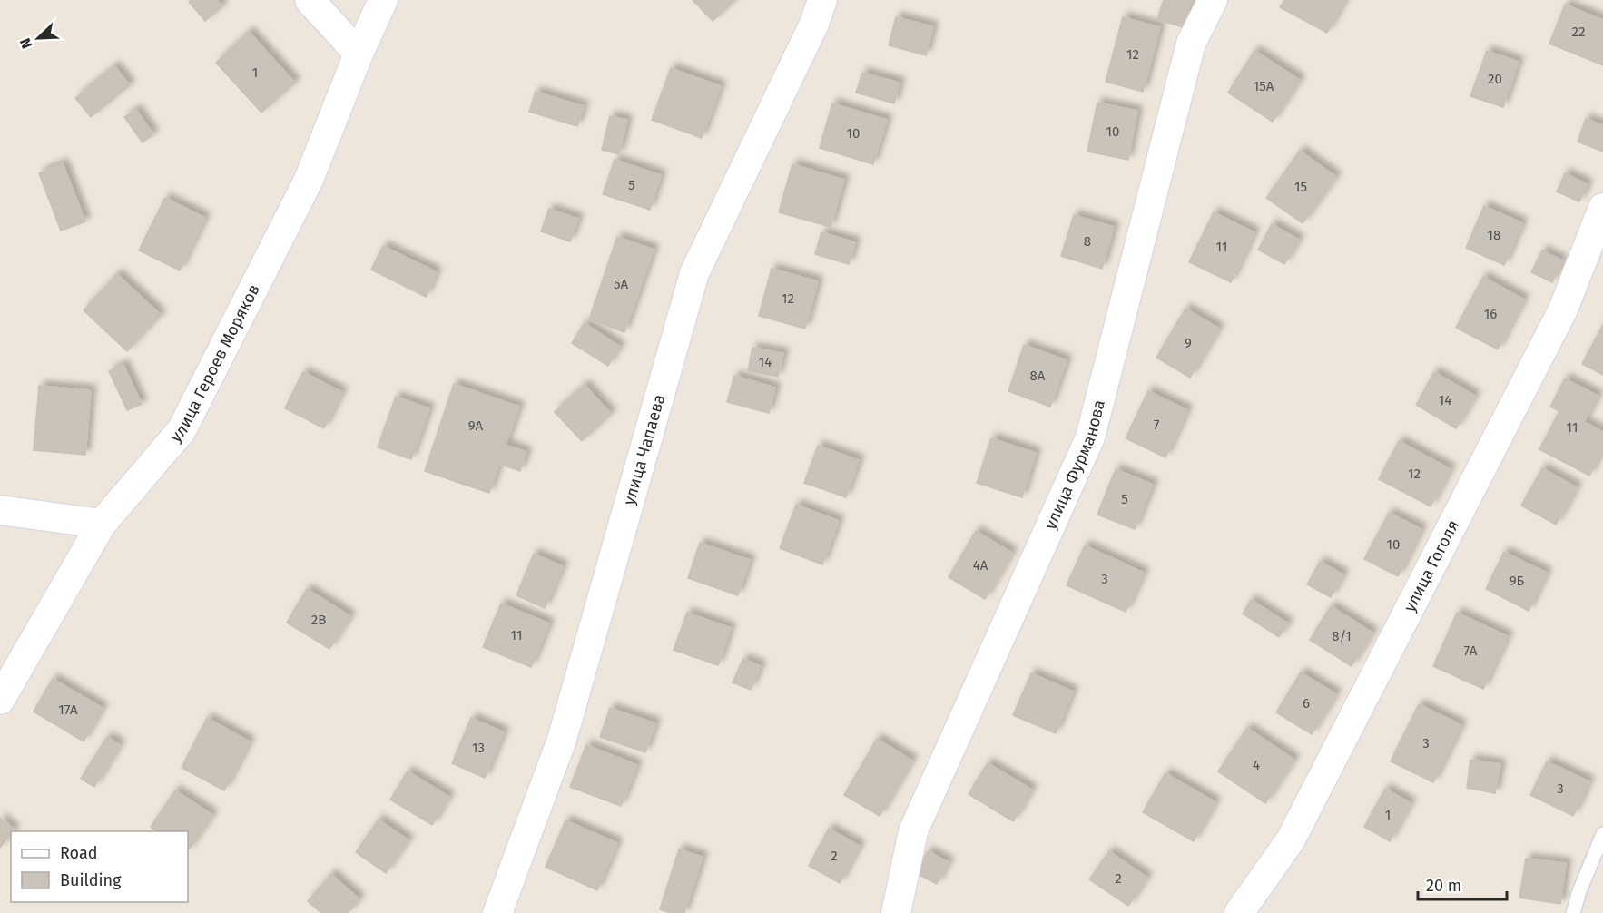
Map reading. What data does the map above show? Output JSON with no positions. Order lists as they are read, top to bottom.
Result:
{
  "streets": {
    "street": [
      "улица Героев Моряков",
      "улица Чапаева",
      "улица Фурманова",
      "улица Гоголя"
    ]
  },
  "house_numbers": [
    "22",
    "12",
    "1",
    "20",
    "15А",
    "10",
    "10",
    "5",
    "15",
    "18",
    "8",
    "11",
    "5А",
    "12",
    "16",
    "9",
    "14",
    "8А",
    "14",
    "7",
    "9А",
    "11",
    "12",
    "5",
    "10",
    "4А",
    "3",
    "9Б",
    "2В",
    "11",
    "8/1",
    "7А",
    "6",
    "17А",
    "3",
    "13",
    "4",
    "3",
    "1",
    "2",
    "2"
  ],
  "legend": ["Road", "Building"],
  "scale_bar": "20 m",
  "north": "bottom left"
}
